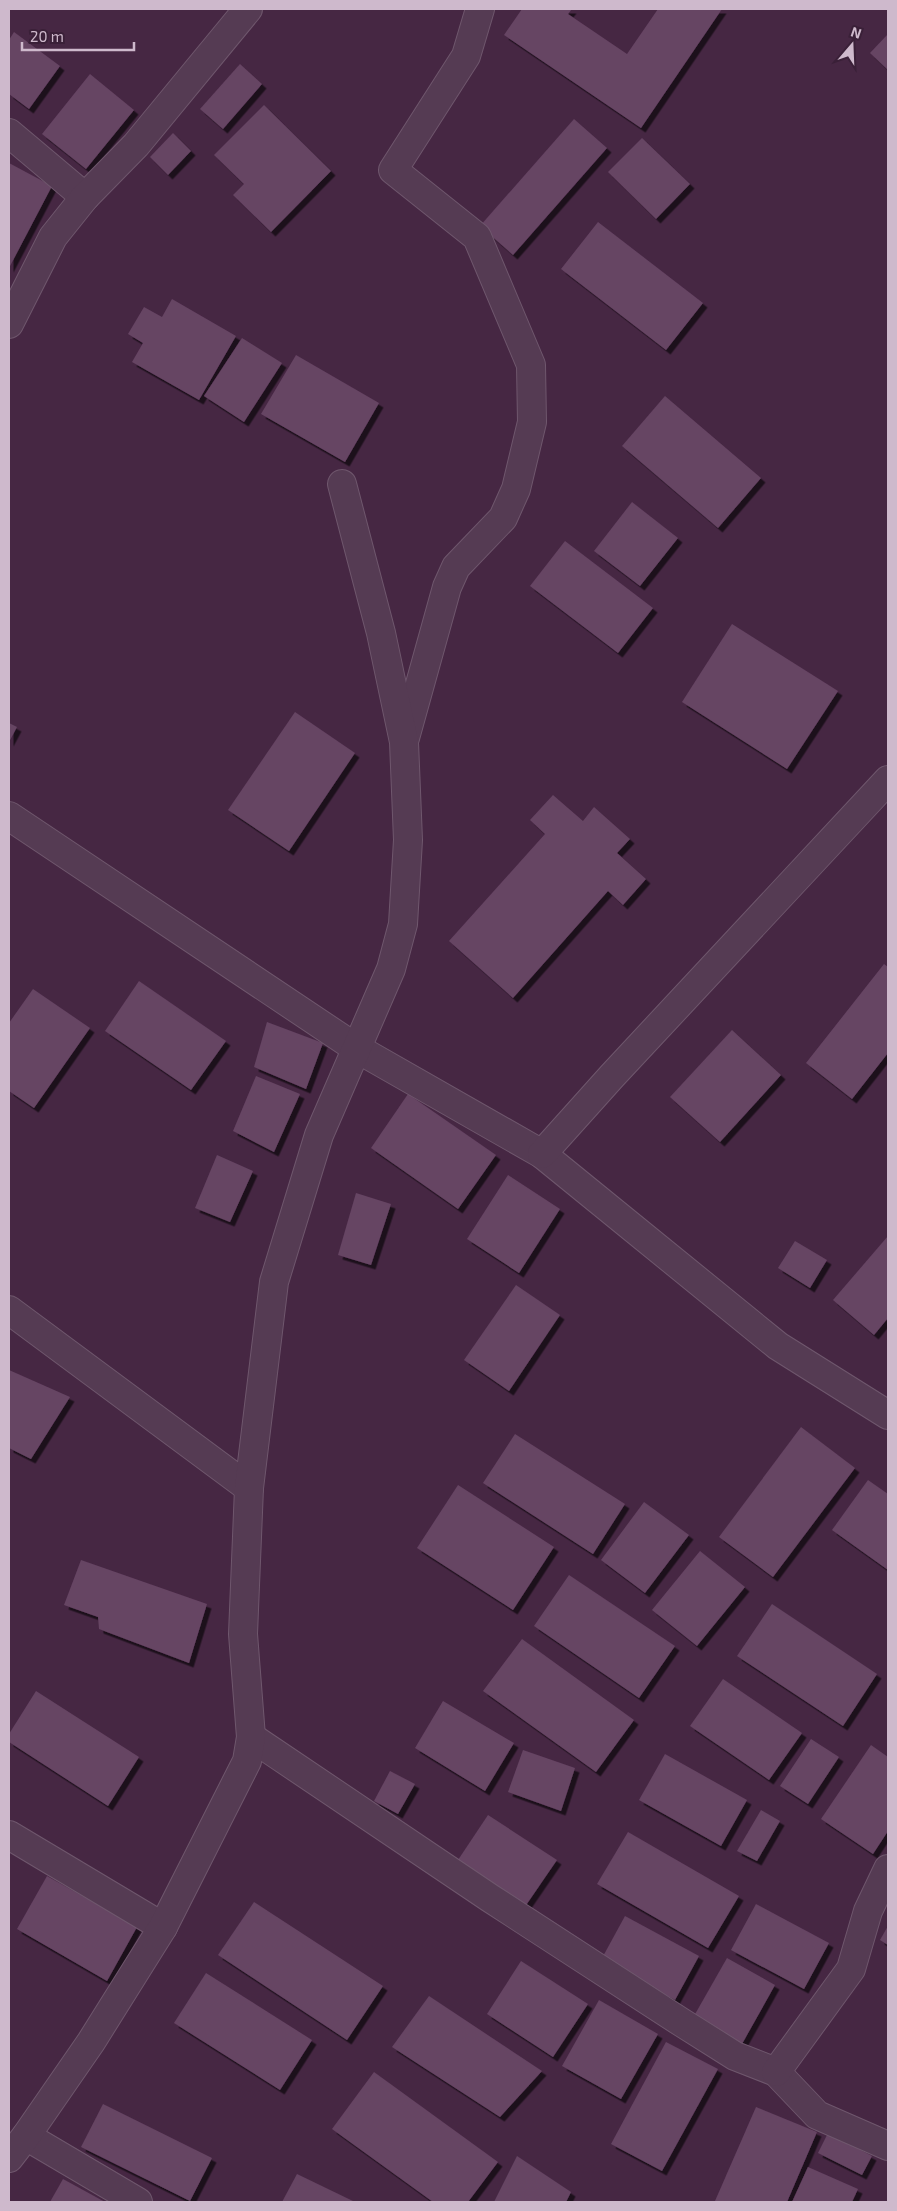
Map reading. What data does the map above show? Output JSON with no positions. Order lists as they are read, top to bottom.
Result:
{
  "scale_bar": "20 m",
  "north": "top"
}
